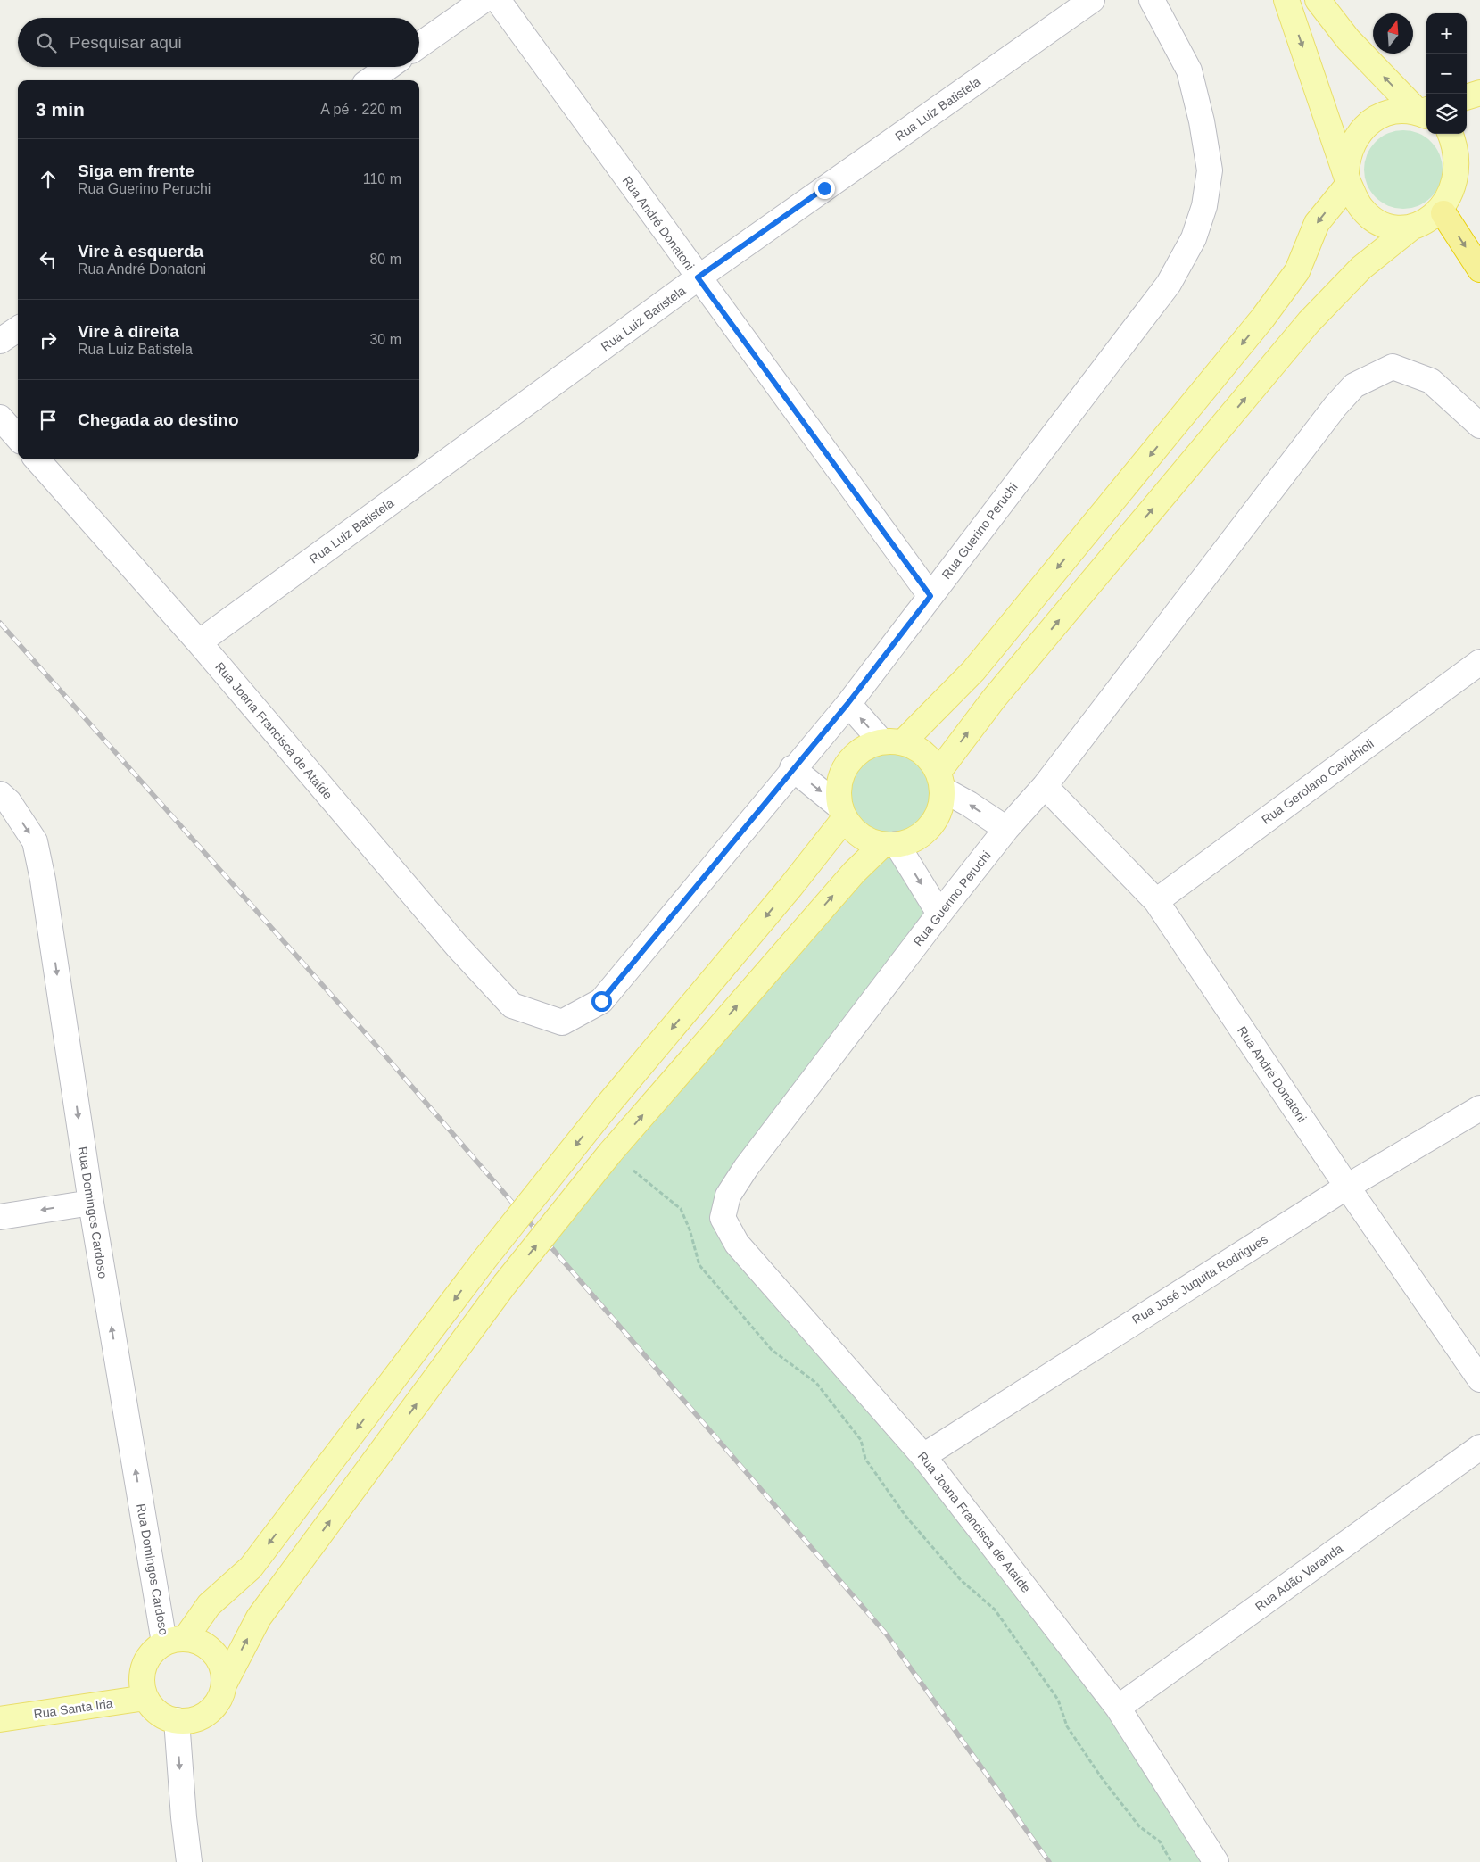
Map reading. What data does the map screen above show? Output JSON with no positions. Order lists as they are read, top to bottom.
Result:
{
  "streets": {
    "main road": ["Rua Santa Iria"],
    "street": [
      "Rua Luiz Batistela",
      "Rua André Donatoni",
      "Rua Guerino Peruchi",
      "Rua Joana Francisca de Ataíde",
      "Rua Gerolano Cavichioli",
      "Rua Domingos Cardoso",
      "Rua José Juquita Rodrigues",
      "Rua Adão Varanda"
    ]
  },
  "crossings": [
    ["Rua Luiz Batistela", "Rua André Donatoni"],
    ["Rua Luiz Batistela", "Rua Joana Francisca de Ataíde"],
    ["Rua André Donatoni", "Rua Guerino Peruchi"],
    ["Rua André Donatoni", "Rua Gerolano Cavichioli"],
    ["Rua André Donatoni", "Rua José Juquita Rodrigues"],
    ["Rua Guerino Peruchi", "Rua Joana Francisca de Ataíde"],
    ["Rua Joana Francisca de Ataíde", "Rua José Juquita Rodrigues"],
    ["Rua Joana Francisca de Ataíde", "Rua Adão Varanda"],
    ["Rua Domingos Cardoso", "Rua Santa Iria"]
  ],
  "north": "top",
  "page": {
    "map_buttons": ["+", "−"],
    "search": "Pesquisar aqui",
    "heading": ["3 min", "A pé · 220 m"],
    "list": [
      ["Siga em frente", "Rua Guerino Peruchi", "110 m"],
      ["Vire à esquerda", "Rua André Donatoni", "80 m"],
      ["Vire à direita", "Rua Luiz Batistela", "30 m"],
      "Chegada ao destino"
    ]
  }
}
